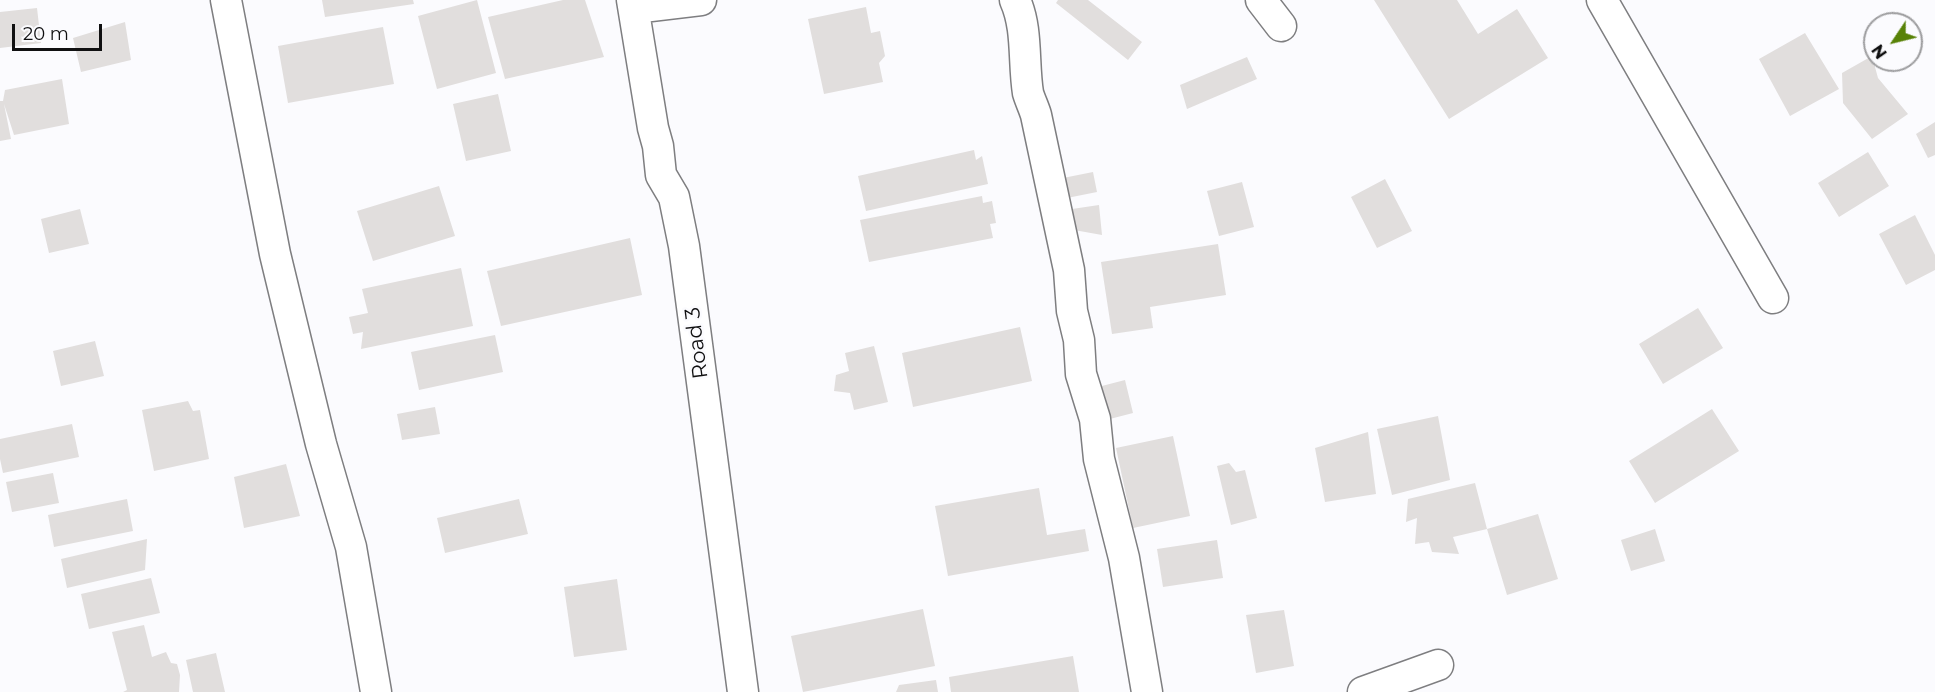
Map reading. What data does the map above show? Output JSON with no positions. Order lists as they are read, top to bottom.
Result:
{
  "streets": {
    "street": ["Road 3"]
  },
  "scale_bar": "20 m",
  "north": "bottom left"
}
